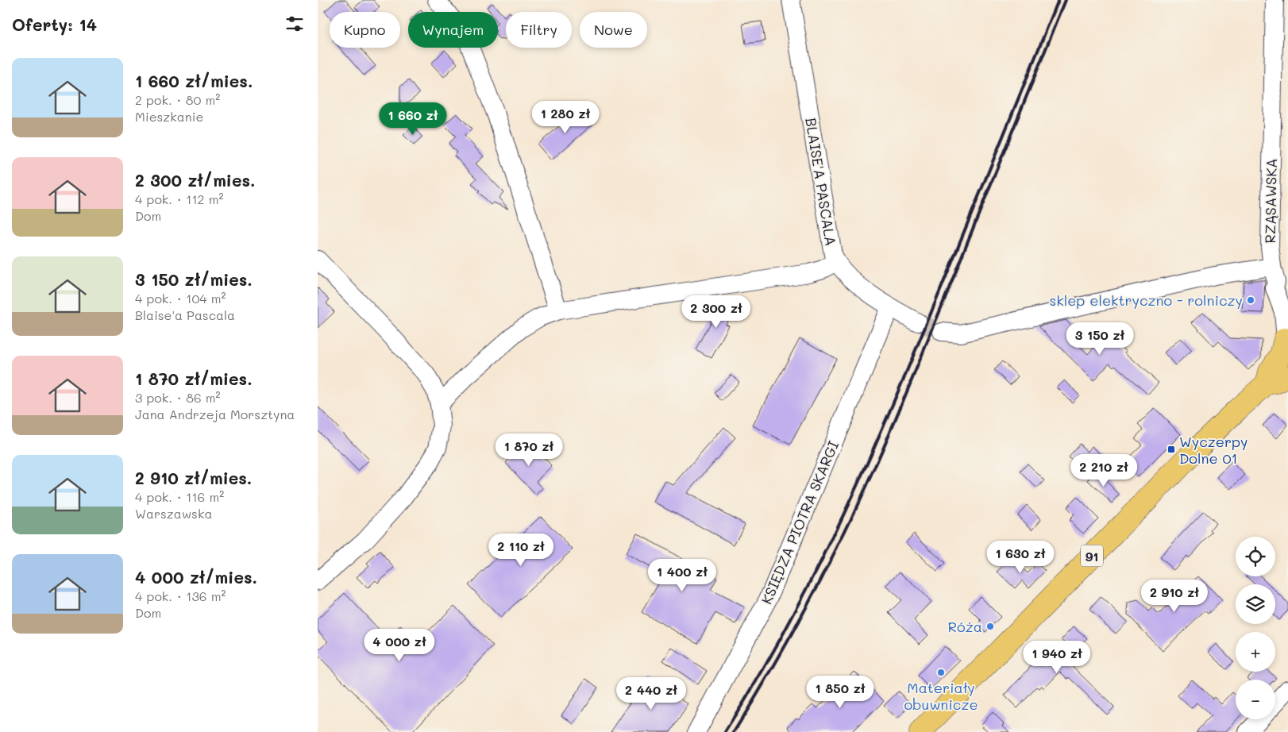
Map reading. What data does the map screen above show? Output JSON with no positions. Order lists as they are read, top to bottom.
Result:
{
  "streets": {
    "main road": ["91"],
    "street": ["BLAISE'A PASCALA", "RZĄSAWSKA", "KSIĘDZA PIOTRA SKARGI"]
  },
  "crossings": [
    ["BLAISE'A PASCALA", "KSIĘDZA PIOTRA SKARGI"],
    ["RZĄSAWSKA", "91"]
  ],
  "places": {
    "other": ["sklep elektryczno - rolniczy", "Róża", "Materiały obuwnicze"],
    "transit": ["Wyczerpy Dolne 01"]
  },
  "page": {
    "heading": "Oferty: 14",
    "chip": [
      "Kupno",
      "Wynajem",
      "Filtry",
      "Nowe"
    ],
    "list": [
      {
        "name": "1 660 zł/mies.",
        "note": "2 pok. · 80 m² · Mieszkanie"
      },
      {
        "name": "2 300 zł/mies.",
        "note": "4 pok. · 112 m² · Dom"
      },
      {
        "name": "3 150 zł/mies.",
        "note": "4 pok. · 104 m² · Blaise'a Pascala"
      },
      {
        "name": "1 870 zł/mies.",
        "note": "3 pok. · 86 m² · Jana Andrzeja Morsztyna"
      },
      {
        "name": "2 910 zł/mies.",
        "note": "4 pok. · 116 m² · Warszawska"
      },
      {
        "name": "4 000 zł/mies.",
        "note": "4 pok. · 136 m² · Dom"
      }
    ],
    "price": [
      "1 280 zł",
      "1 660 zł",
      "2 300 zł",
      "3 150 zł",
      "1 870 zł",
      "2 210 zł",
      "2 110 zł",
      "1 630 zł",
      "1 400 zł",
      "2 910 zł",
      "4 000 zł",
      "1 940 zł",
      "1 850 zł",
      "2 440 zł"
    ],
    "map_buttons": ["+", "−"]
  }
}
